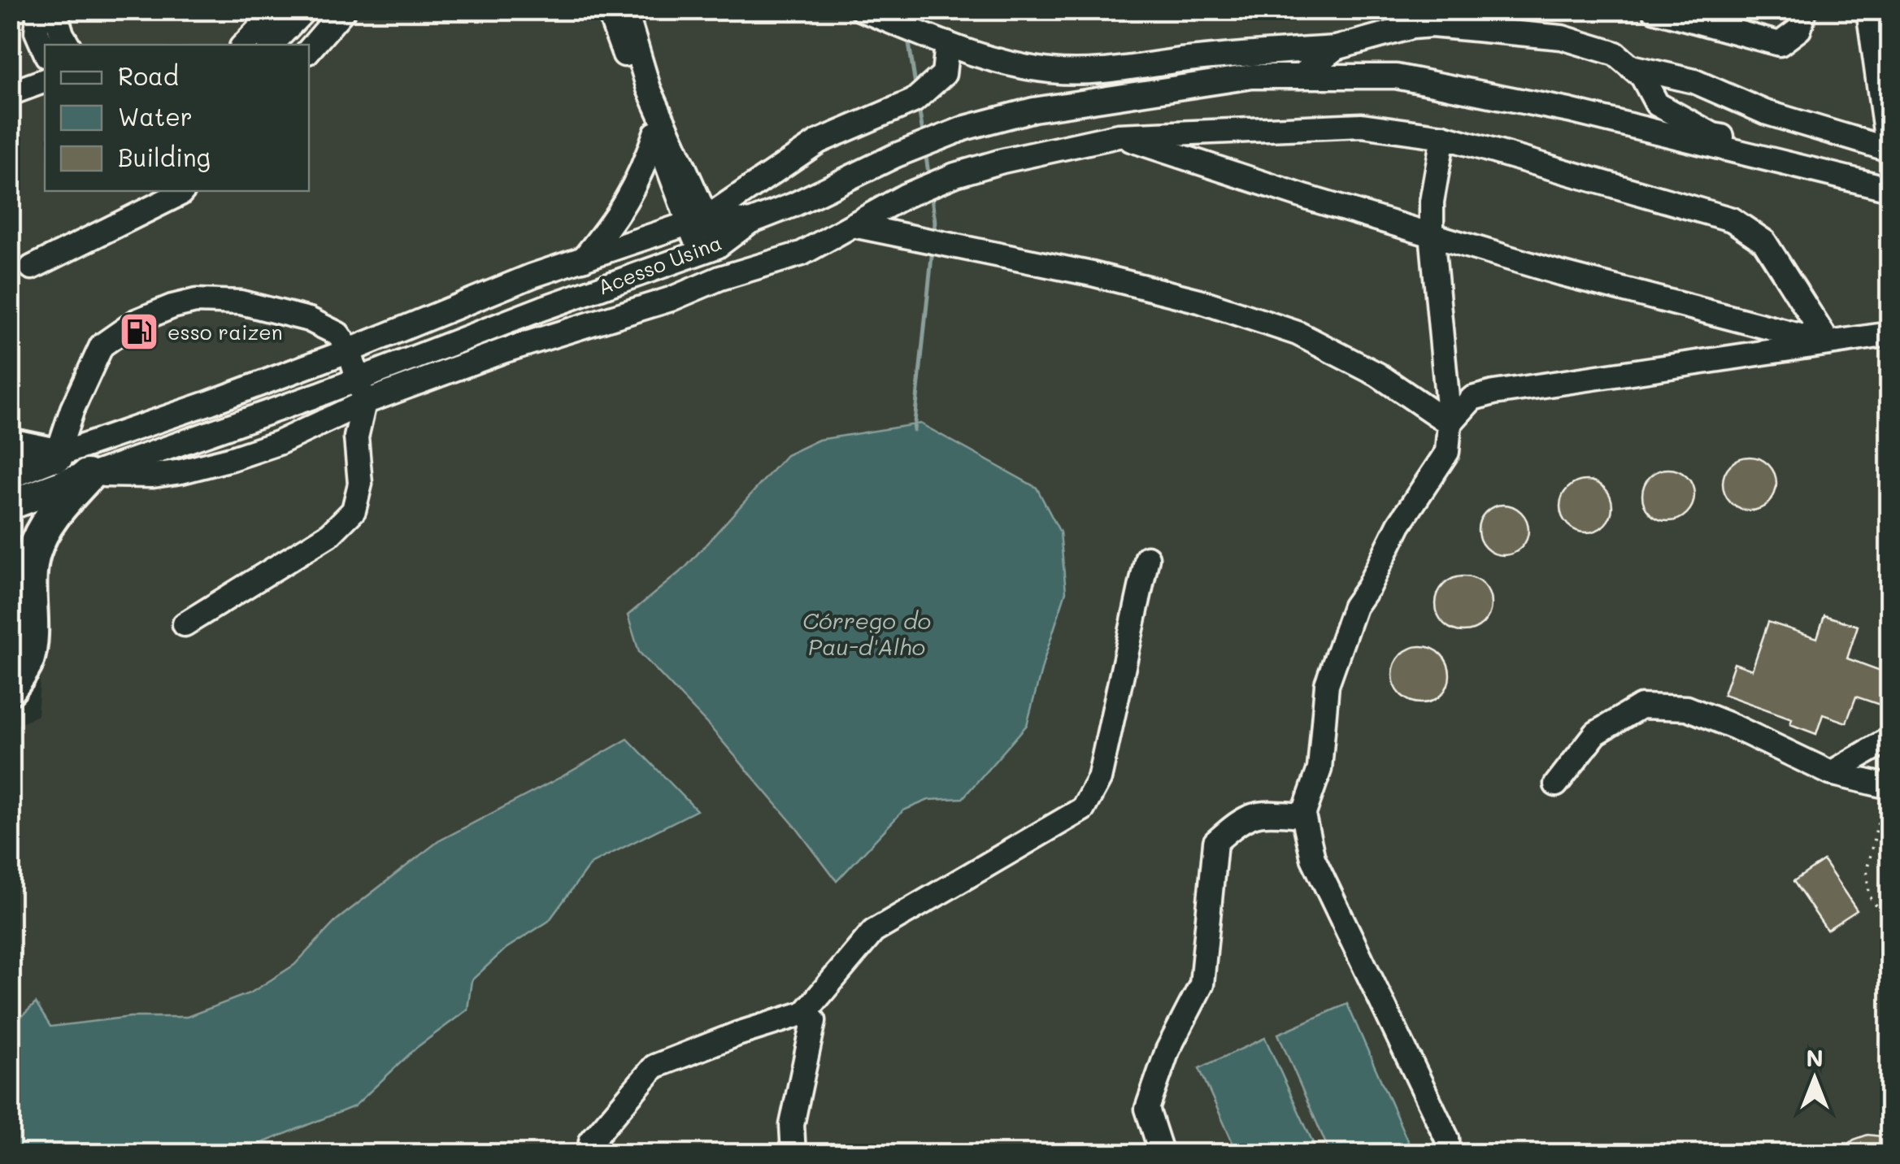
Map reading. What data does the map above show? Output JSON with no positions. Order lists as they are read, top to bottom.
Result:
{
  "streets": {
    "main road": ["Acesso Usina"]
  },
  "water": ["Córrego do Pau-d'Alho"],
  "places": {
    "fuel station": ["esso raizen"]
  },
  "legend": ["Road", "Water", "Building"],
  "north": "top"
}
